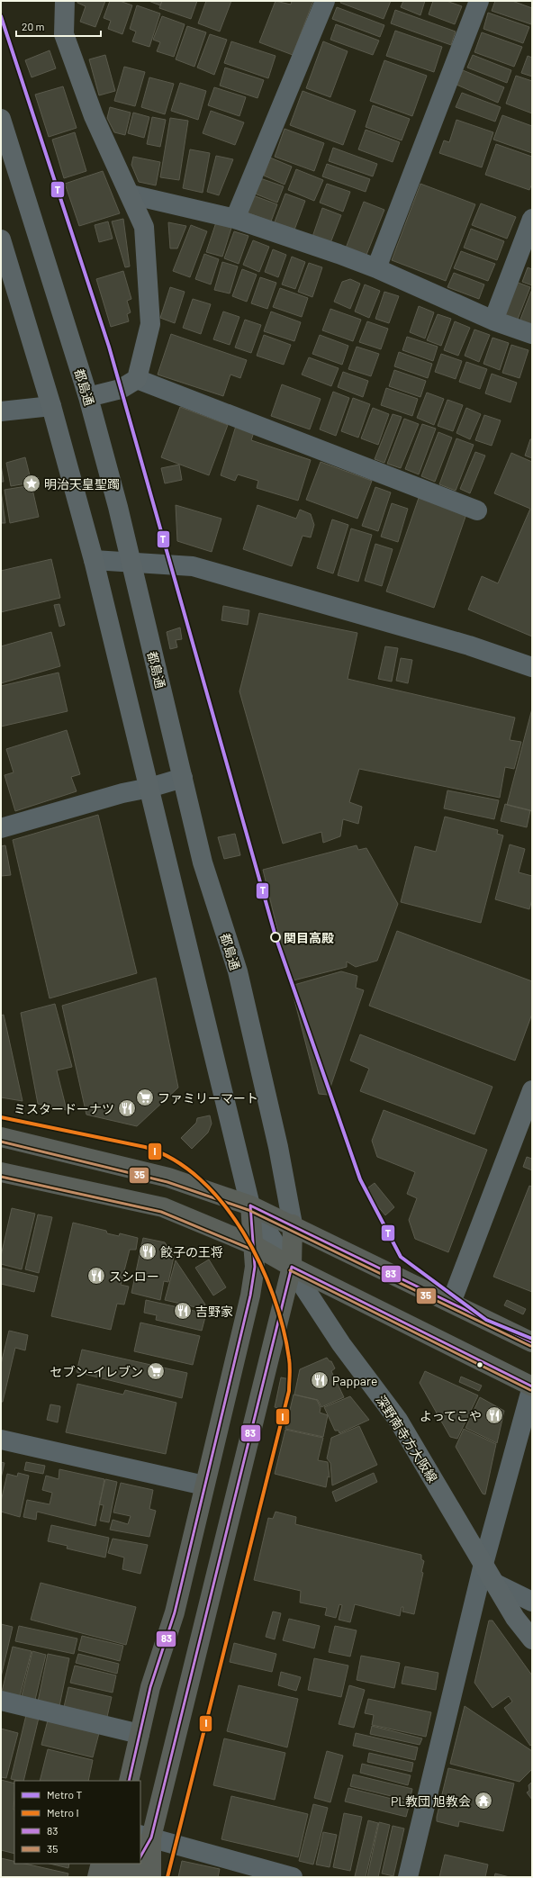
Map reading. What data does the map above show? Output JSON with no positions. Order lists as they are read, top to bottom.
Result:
{
  "streets": {
    "street": ["都島通", "深野南寺方大阪線"]
  },
  "places": {
    "place": ["明治天皇聖躅"],
    "other": ["関目高殿"],
    "supermarket": ["ファミリーマート", "セブン-イレブン"],
    "restaurant": [
      "ミスタードーナツ",
      "餃子の王将",
      "スシロー",
      "吉野家",
      "Pappare",
      "よってこや"
    ],
    "temple": ["PL教団 旭教会"]
  },
  "lines": [
    "metro line T",
    "metro line I",
    "transit line 35",
    "transit line 83"
  ],
  "legend": [
    "Metro T",
    "Metro I",
    "83",
    "35"
  ],
  "scale_bar": "20 m"
}
